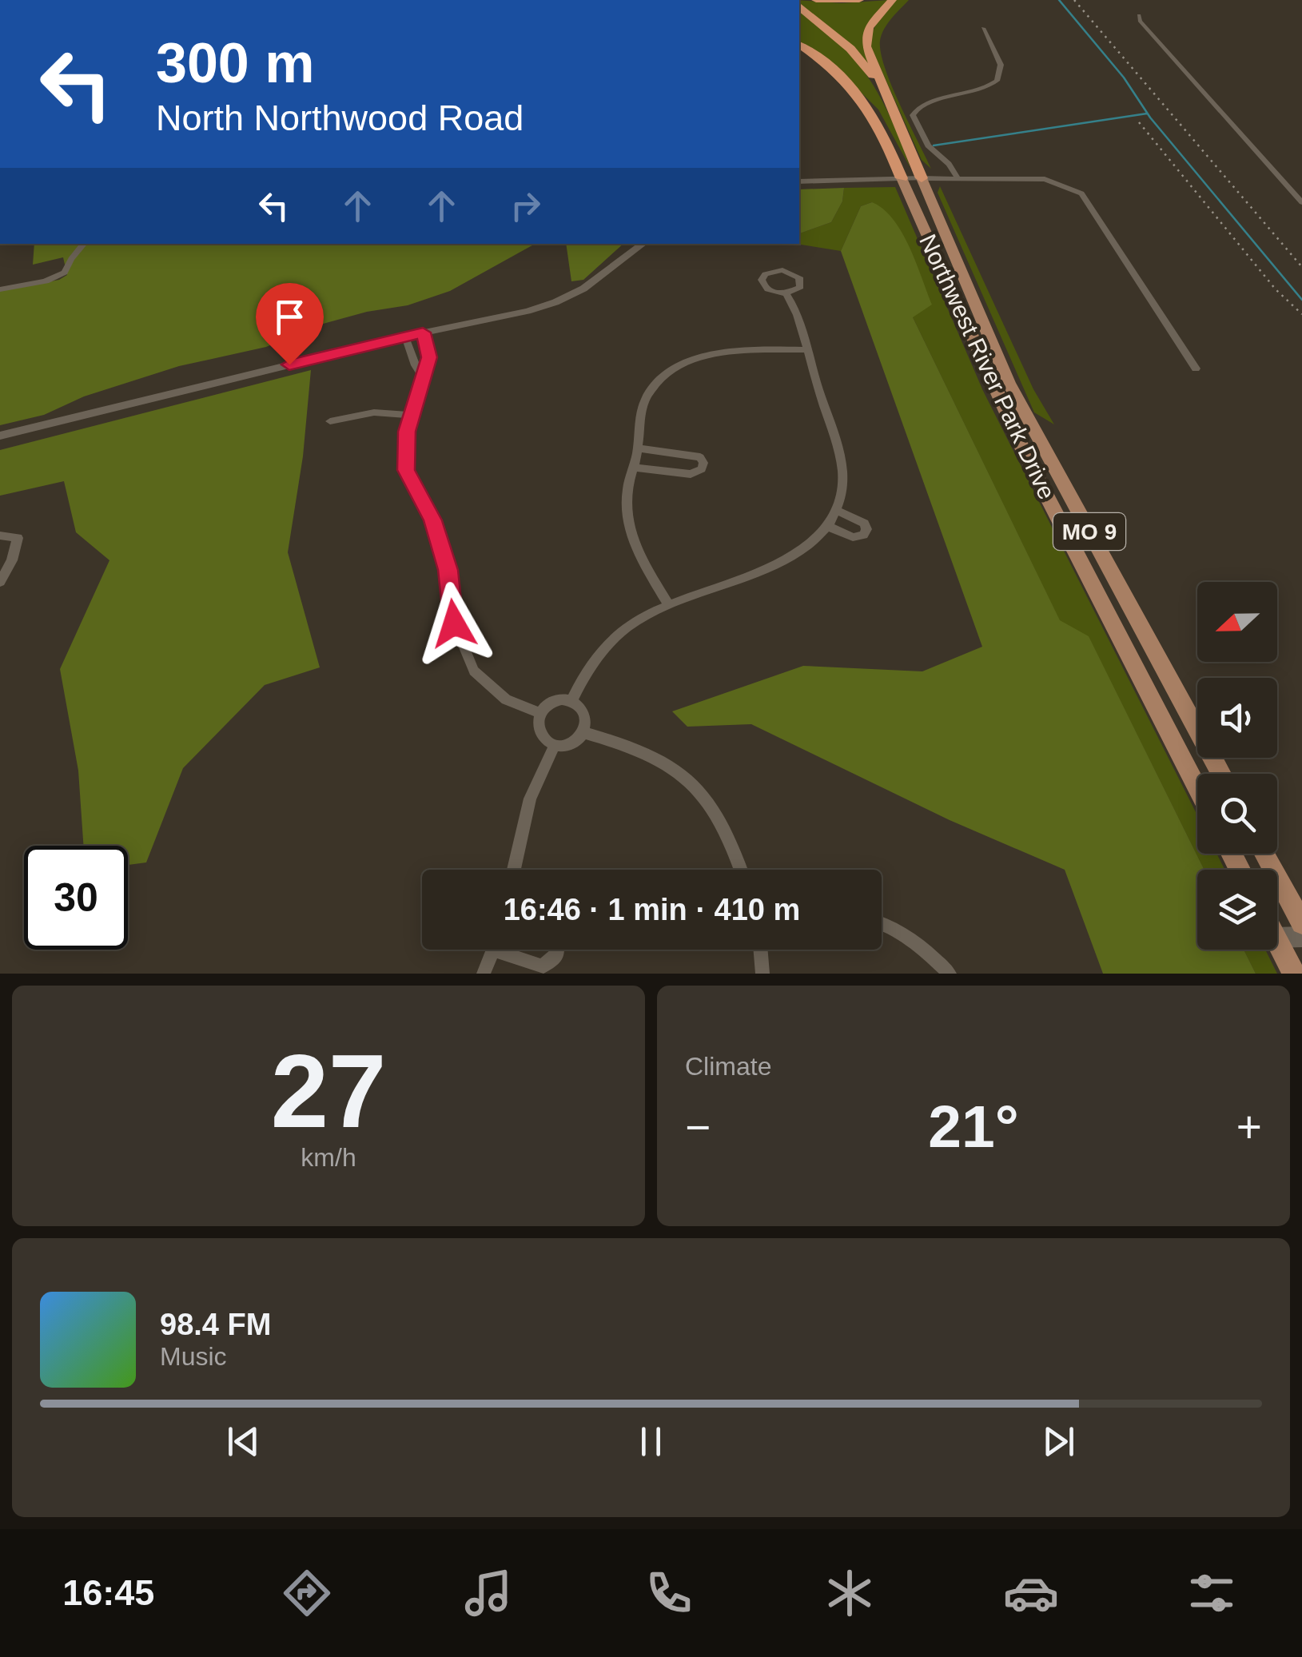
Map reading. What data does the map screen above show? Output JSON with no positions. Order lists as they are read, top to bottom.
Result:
{
  "streets": {
    "highway": ["Northwest River Park Drive", "MO 9"]
  },
  "crossings": [
    ["Northwest River Park Drive", "MO 9"]
  ],
  "north": "left",
  "page": {
    "turn": ["300 m", "North Northwood Road"],
    "limit": "30",
    "trip": "16:46 · 1 min · 410 m",
    "tile": [
      ["27", "km/h"],
      "Climate"
    ],
    "heat": ["−", "21°", "+"],
    "song": ["98.4 FM", "Music"],
    "tabs": "16:45"
  }
}
